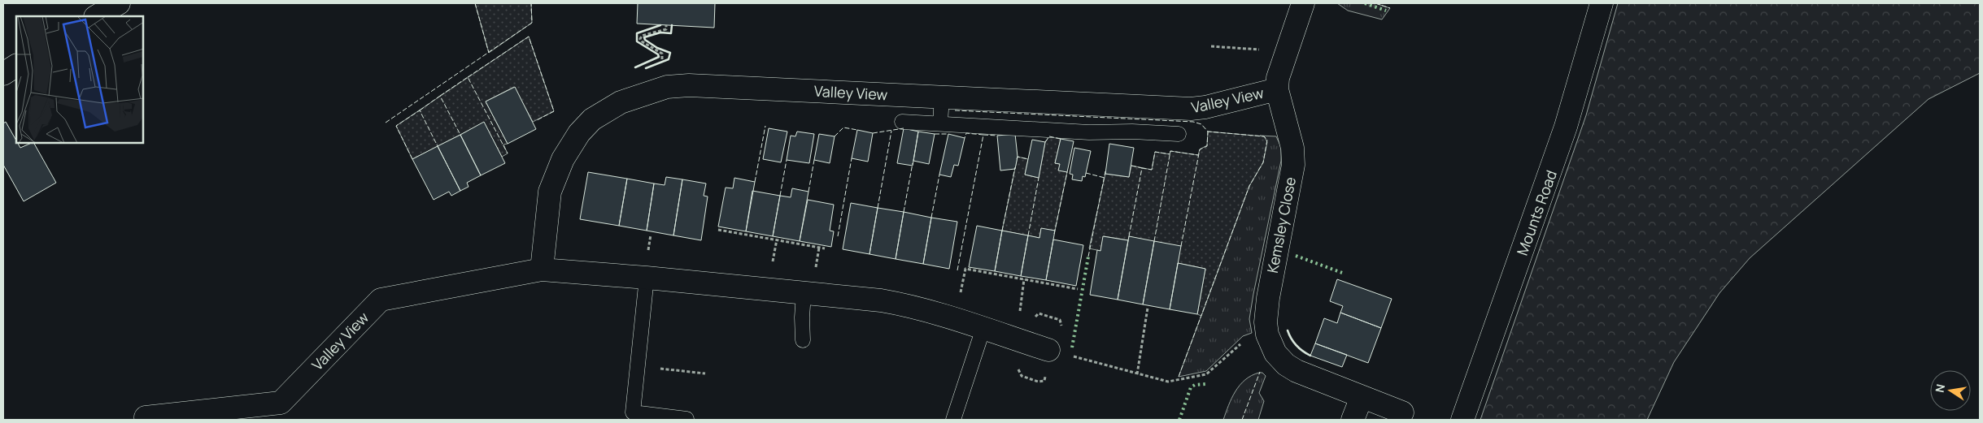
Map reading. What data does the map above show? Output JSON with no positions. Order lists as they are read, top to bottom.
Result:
{
  "streets": {
    "street": ["Valley View", "Mounts Road", "Kemsley Close"]
  },
  "crossings": [
    ["Valley View", "Kemsley Close"]
  ],
  "north": "left"
}
